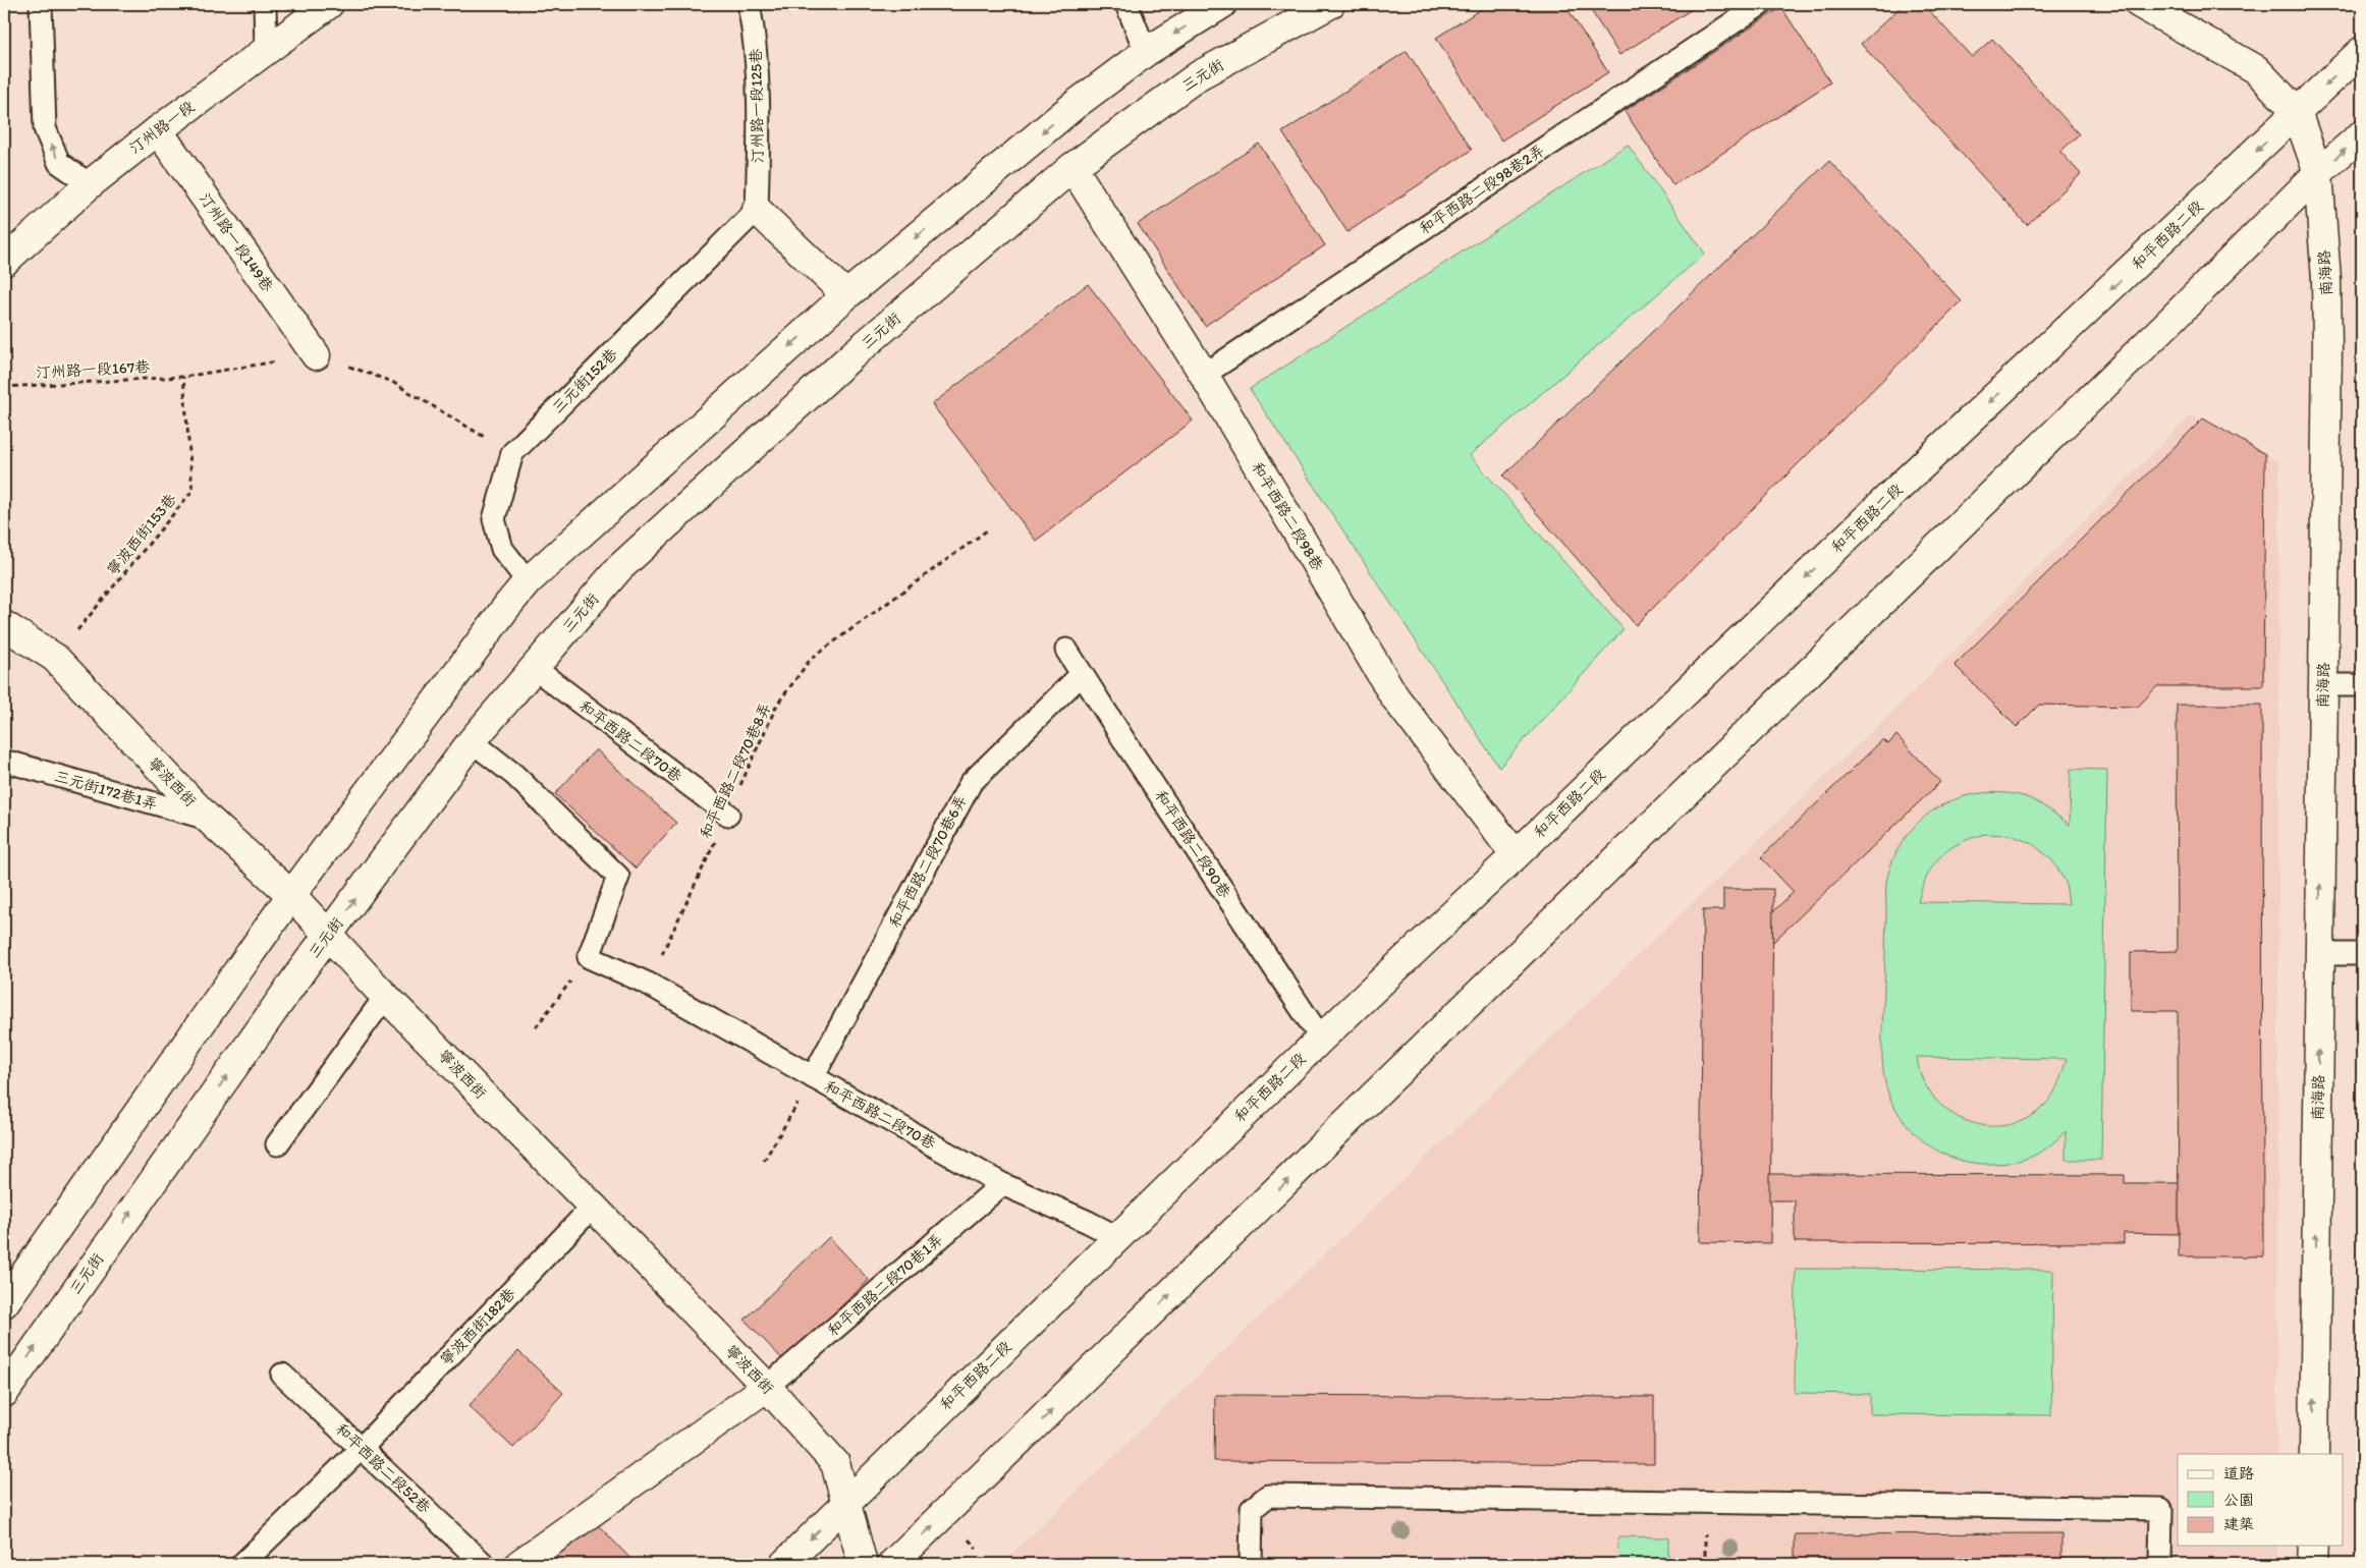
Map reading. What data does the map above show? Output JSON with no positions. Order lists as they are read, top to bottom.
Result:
{
  "streets": {
    "street": [
      "三元街",
      "汀州路一段",
      "和平西路二段",
      "汀州路一段149巷",
      "南海路",
      "和平西路二段98巷",
      "寧波西街"
    ],
    "lane": [
      "汀州路一段125巷",
      "和平西路二段98巷2弄",
      "三元街152巷",
      "和平西路二段70巷",
      "三元街172巷1弄",
      "和平西路二段90巷",
      "和平西路二段70巷6弄",
      "和平西路二段70巷1弄",
      "寧波西街182巷",
      "和平西路二段52巷"
    ],
    "path": ["汀州路一段167巷", "寧波西街153巷", "和平西路二段70巷8弄"]
  },
  "crossings": [
    ["三元街", "和平西路二段98巷"],
    ["三元街", "和平西路二段70巷"],
    ["三元街", "寧波西街"],
    ["汀州路一段125巷", "三元街152巷"],
    ["汀州路一段", "汀州路一段149巷"],
    ["和平西路二段98巷2弄", "和平西路二段98巷"],
    ["和平西路二段", "南海路"],
    ["和平西路二段", "和平西路二段98巷"],
    ["和平西路二段", "和平西路二段70巷"],
    ["和平西路二段", "寧波西街"],
    ["和平西路二段", "和平西路二段90巷"],
    ["汀州路一段149巷", "汀州路一段167巷"],
    ["汀州路一段167巷", "寧波西街153巷"],
    ["寧波西街153巷", "寧波西街"],
    ["和平西路二段70巷", "和平西路二段70巷8弄"],
    ["和平西路二段70巷", "和平西路二段70巷6弄"],
    ["和平西路二段70巷", "和平西路二段70巷1弄"],
    ["寧波西街", "三元街172巷1弄"],
    ["寧波西街", "和平西路二段70巷1弄"],
    ["寧波西街", "寧波西街182巷"],
    ["和平西路二段90巷", "和平西路二段70巷6弄"],
    ["寧波西街182巷", "和平西路二段52巷"]
  ],
  "one_way": ["南海路"],
  "legend": ["道路", "公園", "建築"]
}
